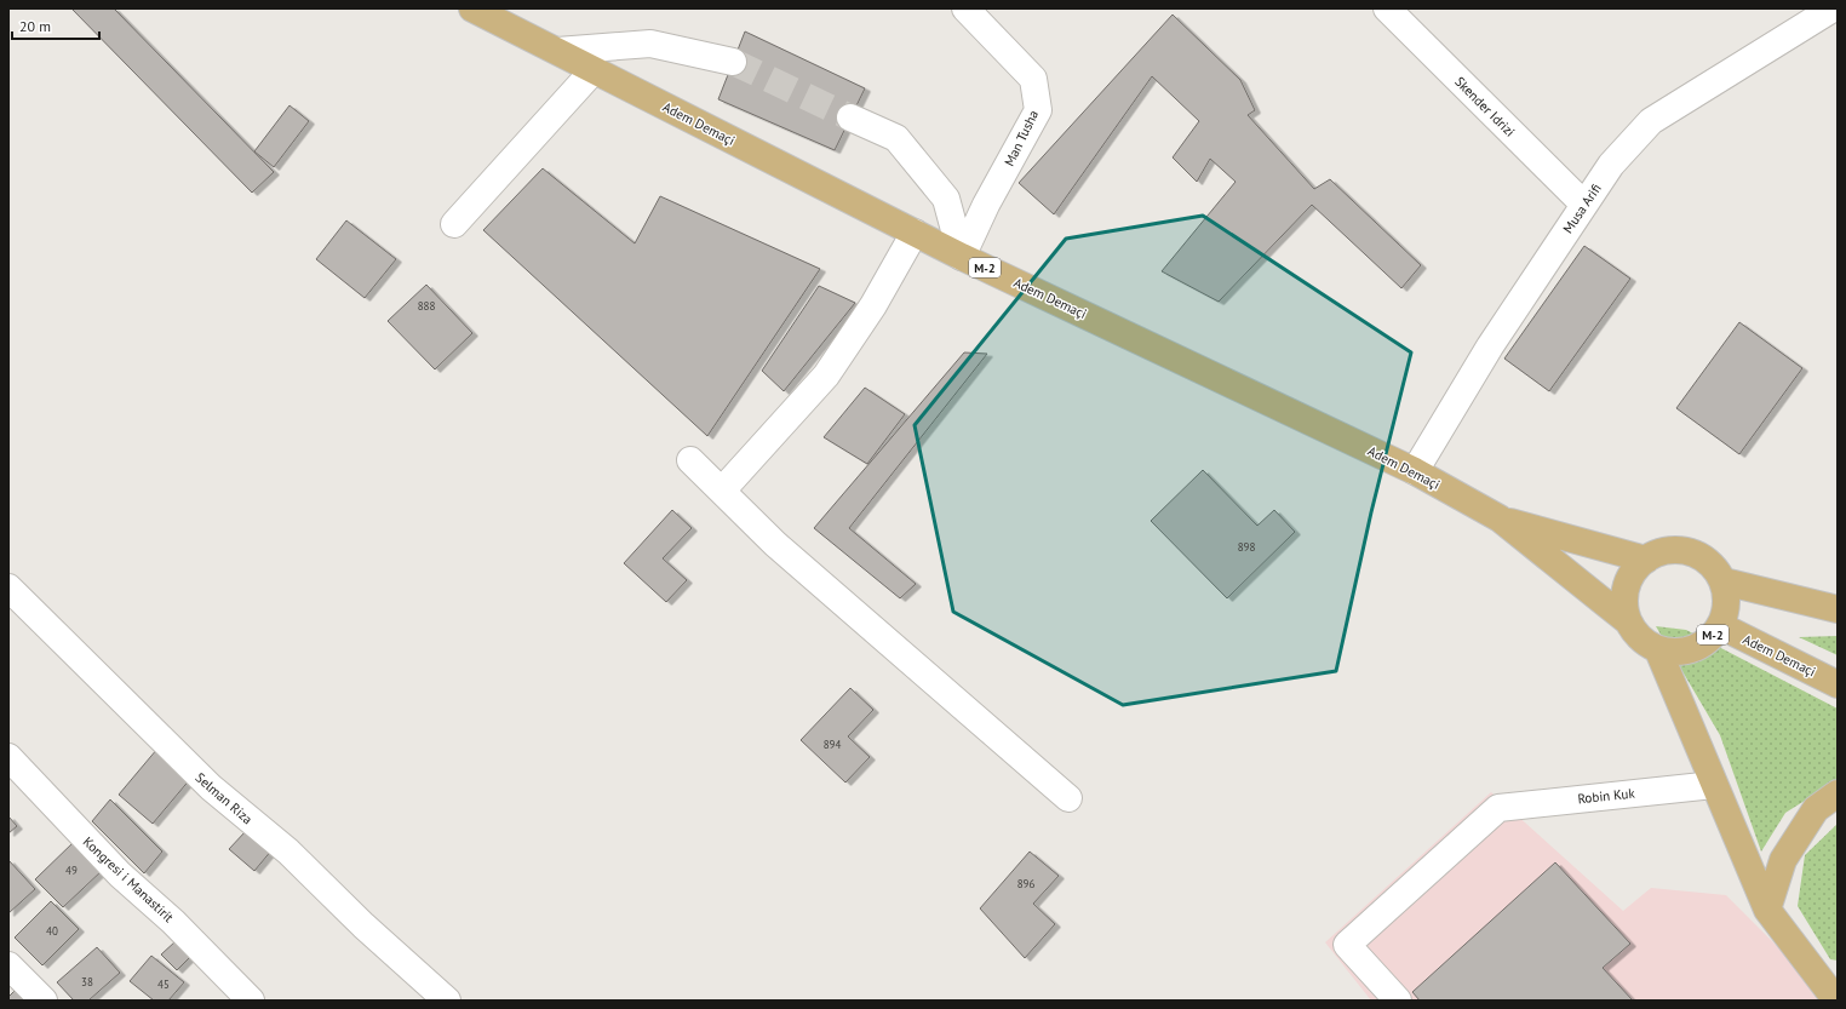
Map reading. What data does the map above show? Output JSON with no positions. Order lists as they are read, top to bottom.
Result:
{
  "streets": {
    "main road": ["Adem Demaçi", "M-2"],
    "street": [
      "Skender Idrizi",
      "Man Tusha",
      "Musa Arifi",
      "Robin Kuk",
      "Selman Riza",
      "Kongresi i Manastirit"
    ]
  },
  "crossings": [
    ["Skender Idrizi", "Musa Arifi"],
    ["Adem Demaçi", "Man Tusha"],
    ["Adem Demaçi", "Musa Arifi"],
    ["Adem Demaçi", "M-2"]
  ],
  "house_numbers": [
    "888",
    "898",
    "894",
    "49",
    "896",
    "40",
    "38",
    "45"
  ],
  "scale_bar": "20 m"
}
